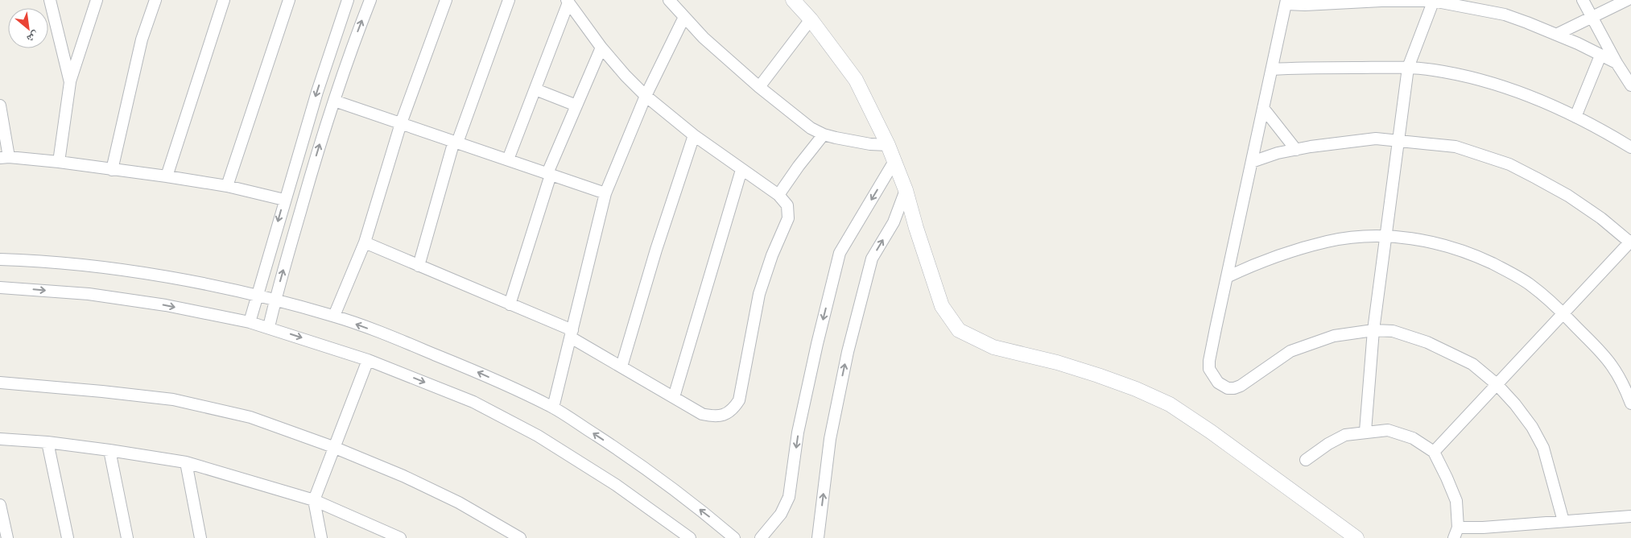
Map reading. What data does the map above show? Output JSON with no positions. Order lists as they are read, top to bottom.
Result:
{
  "north": "bottom right"
}
